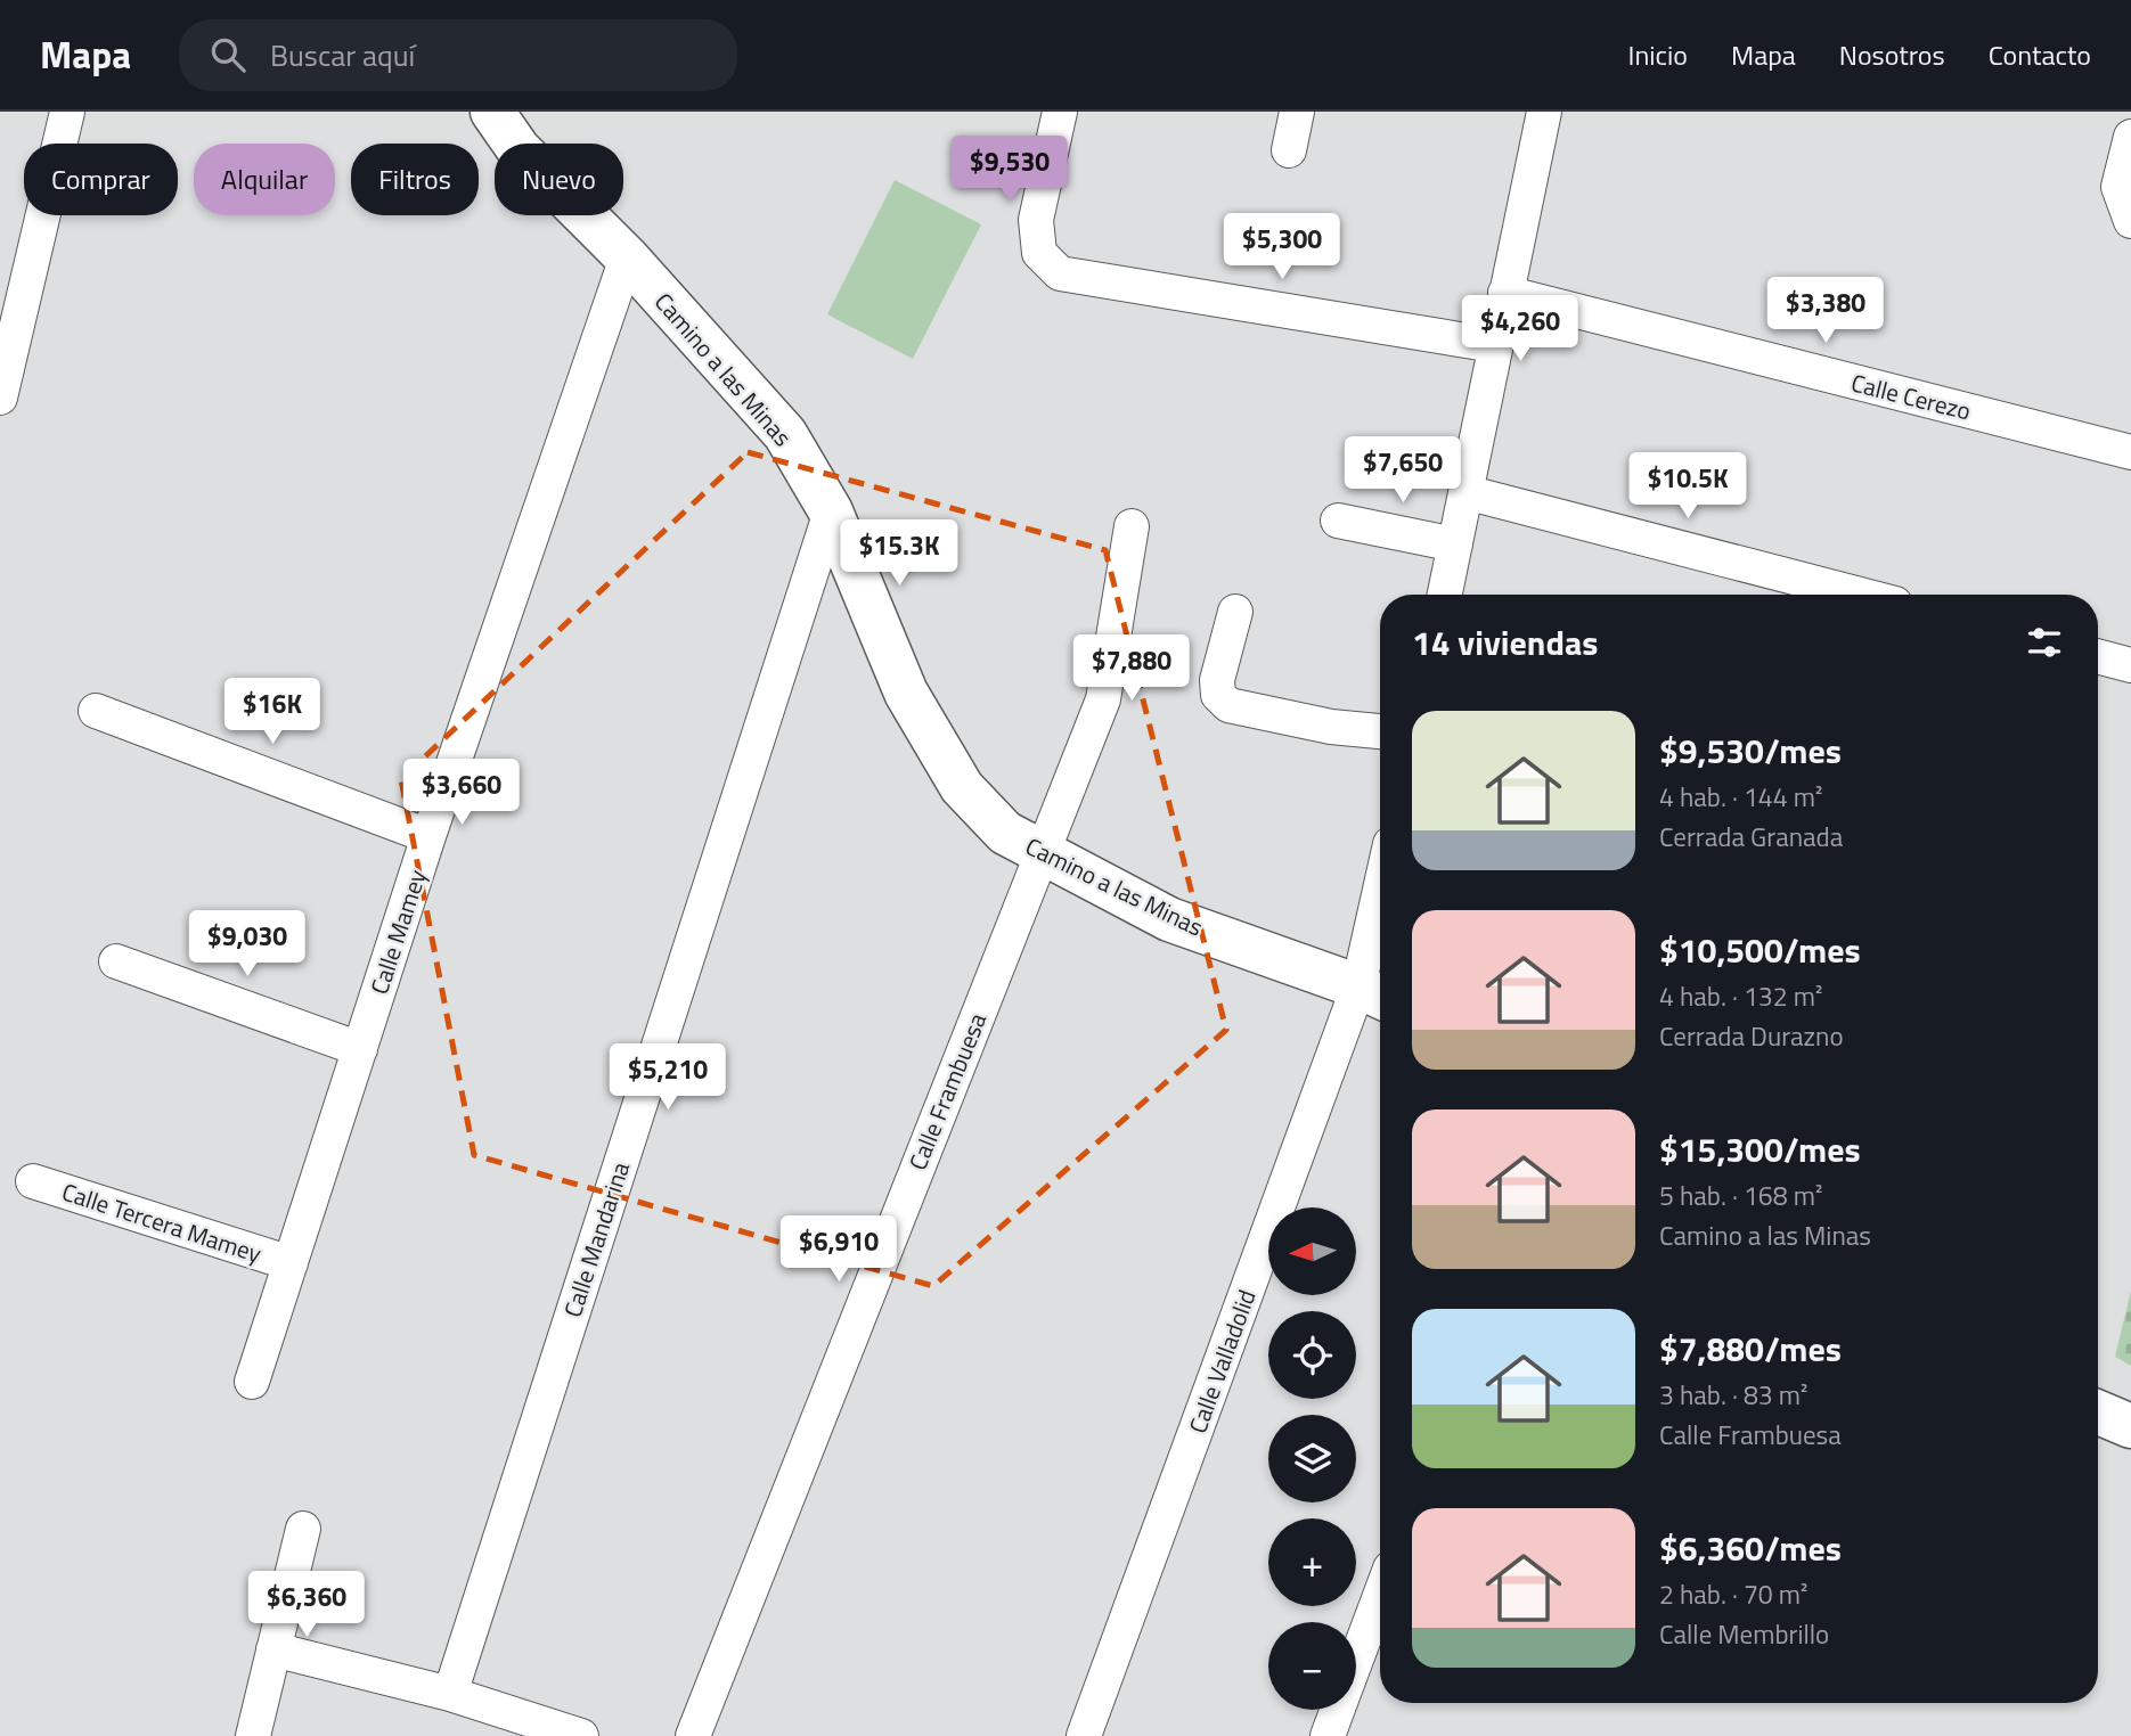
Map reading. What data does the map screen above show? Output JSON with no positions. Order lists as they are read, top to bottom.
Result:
{
  "streets": {
    "street": [
      "Camino a las Minas",
      "Calle Cerezo",
      "Calle Mamey",
      "Calle Frambuesa",
      "Calle Tercera Mamey",
      "Calle Mandarina",
      "Calle Valladolid"
    ]
  },
  "crossings": [
    ["Camino a las Minas", "Calle Mamey"],
    ["Camino a las Minas", "Calle Frambuesa"],
    ["Camino a las Minas", "Calle Mandarina"],
    ["Camino a las Minas", "Calle Valladolid"],
    ["Calle Mamey", "Calle Tercera Mamey"]
  ],
  "north": "left",
  "page": {
    "header": "Mapa",
    "search": "Buscar aquí",
    "nav": [
      "Inicio",
      "Mapa",
      "Nosotros",
      "Contacto"
    ],
    "price": [
      "$9,530",
      "$5,300",
      "$3,380",
      "$4,260",
      "$7,650",
      "$10.5K",
      "$15.3K",
      "$7,880",
      "$16K",
      "$3,660",
      "$9,030",
      "$5,210",
      "$6,910",
      "$6,360"
    ],
    "chip": [
      "Comprar",
      "Alquilar",
      "Filtros",
      "Nuevo"
    ],
    "heading": "14 viviendas",
    "list": [
      {
        "name": "$9,530/mes",
        "note": "4 hab. · 144 m² · Cerrada Granada"
      },
      {
        "name": "$10,500/mes",
        "note": "4 hab. · 132 m² · Cerrada Durazno"
      },
      {
        "name": "$15,300/mes",
        "note": "5 hab. · 168 m² · Camino a las Minas"
      },
      {
        "name": "$7,880/mes",
        "note": "3 hab. · 83 m² · Calle Frambuesa"
      },
      {
        "name": "$6,360/mes",
        "note": "2 hab. · 70 m² · Calle Membrillo"
      }
    ],
    "map_buttons": ["+", "−"]
  }
}
